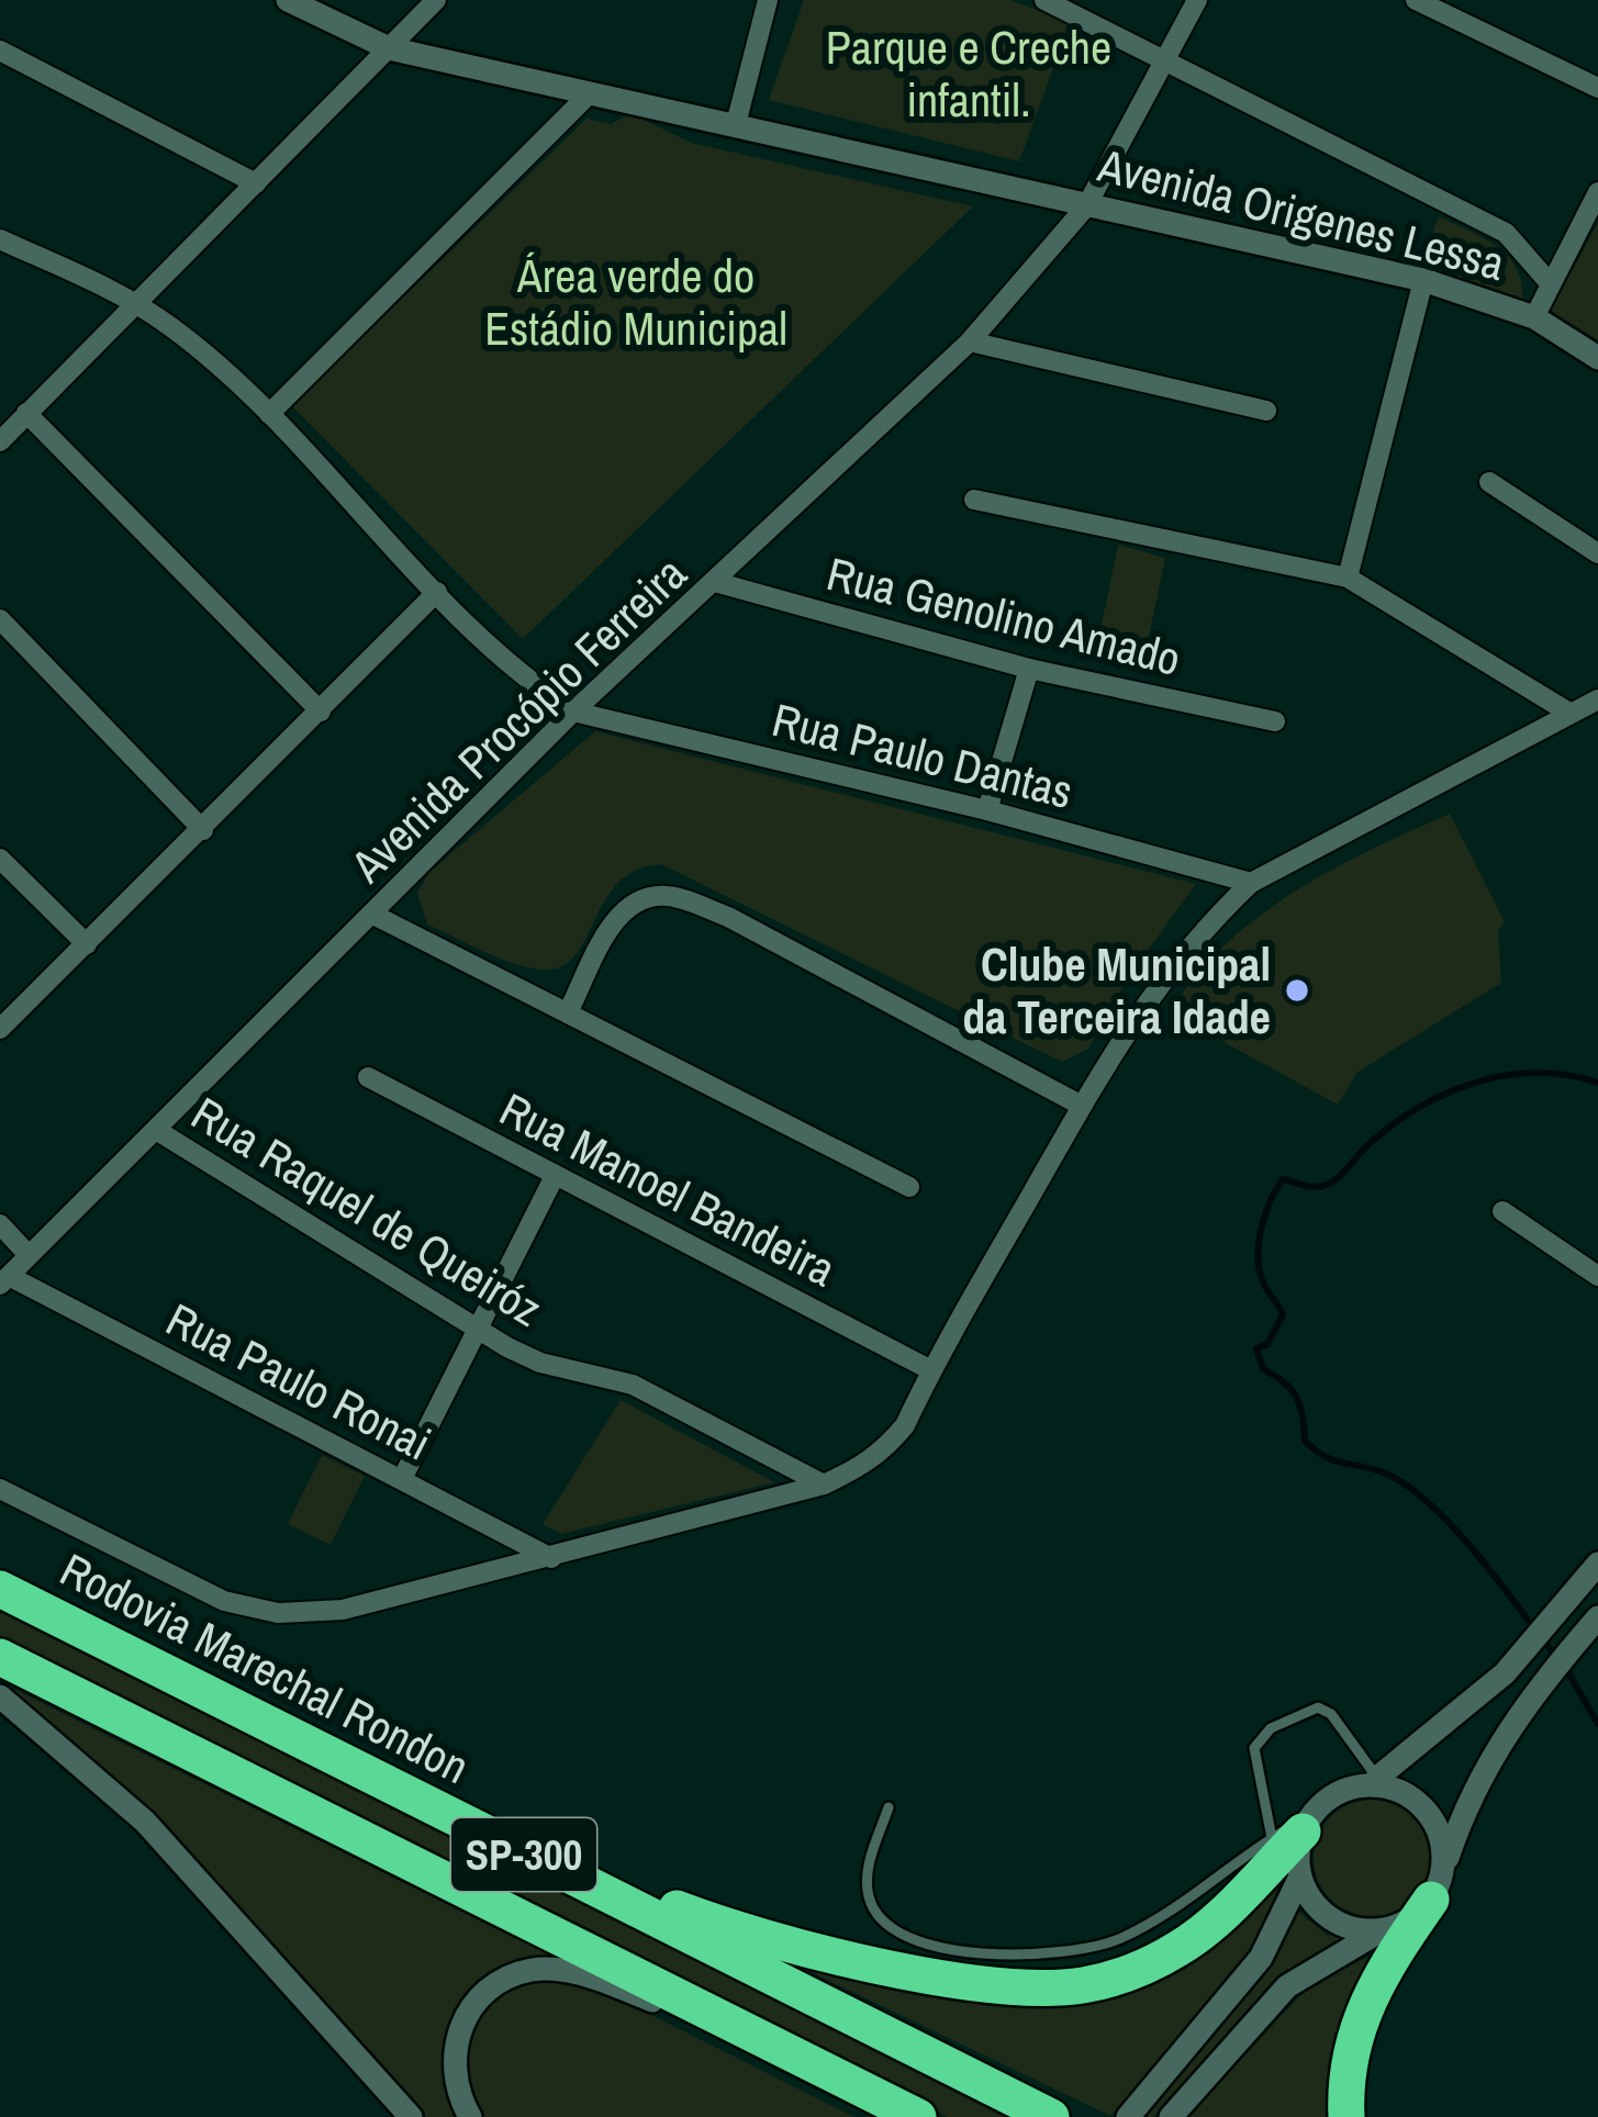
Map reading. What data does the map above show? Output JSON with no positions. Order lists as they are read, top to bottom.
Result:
{
  "streets": {
    "highway": ["Rodovia Marechal Rondon", "SP-300"],
    "street": [
      "Avenida Origenes Lessa",
      "Rua Genolino Amado",
      "Avenida Procópio Ferreira",
      "Rua Paulo Dantas",
      "Rua Manoel Bandeira",
      "Rua Raquel de Queiróz",
      "Rua Paulo Ronai"
    ]
  },
  "crossings": [
    ["Avenida Origenes Lessa", "Avenida Procópio Ferreira"],
    ["Rua Genolino Amado", "Avenida Procópio Ferreira"],
    ["Avenida Procópio Ferreira", "Rua Paulo Dantas"],
    ["Avenida Procópio Ferreira", "Rua Raquel de Queiróz"],
    ["Avenida Procópio Ferreira", "Rua Paulo Ronai"]
  ],
  "parks": ["Parque e Creche infantil.", "Área verde do Estádio Municipal"],
  "places": ["Clube Municipal da Terceira Idade"]
}
